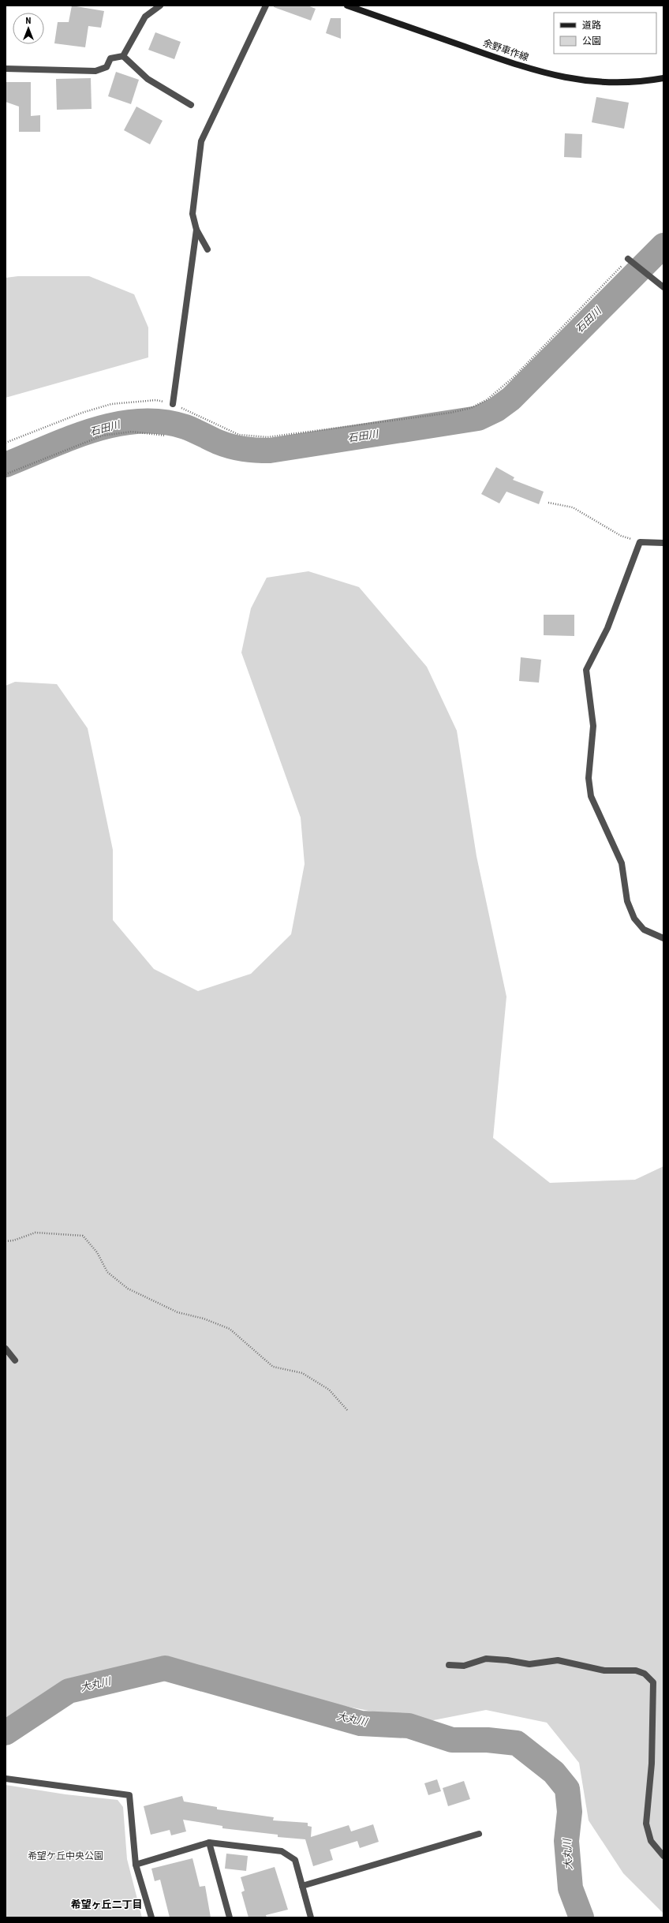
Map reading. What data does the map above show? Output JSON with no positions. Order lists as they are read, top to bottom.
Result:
{
  "streets": {
    "main road": ["余野車作線"]
  },
  "districts": ["希望ヶ丘二丁目"],
  "water": ["石田川", "大丸川"],
  "parks": ["希望ケ丘中央公園"],
  "legend": ["道路", "公園"],
  "north": "top"
}
